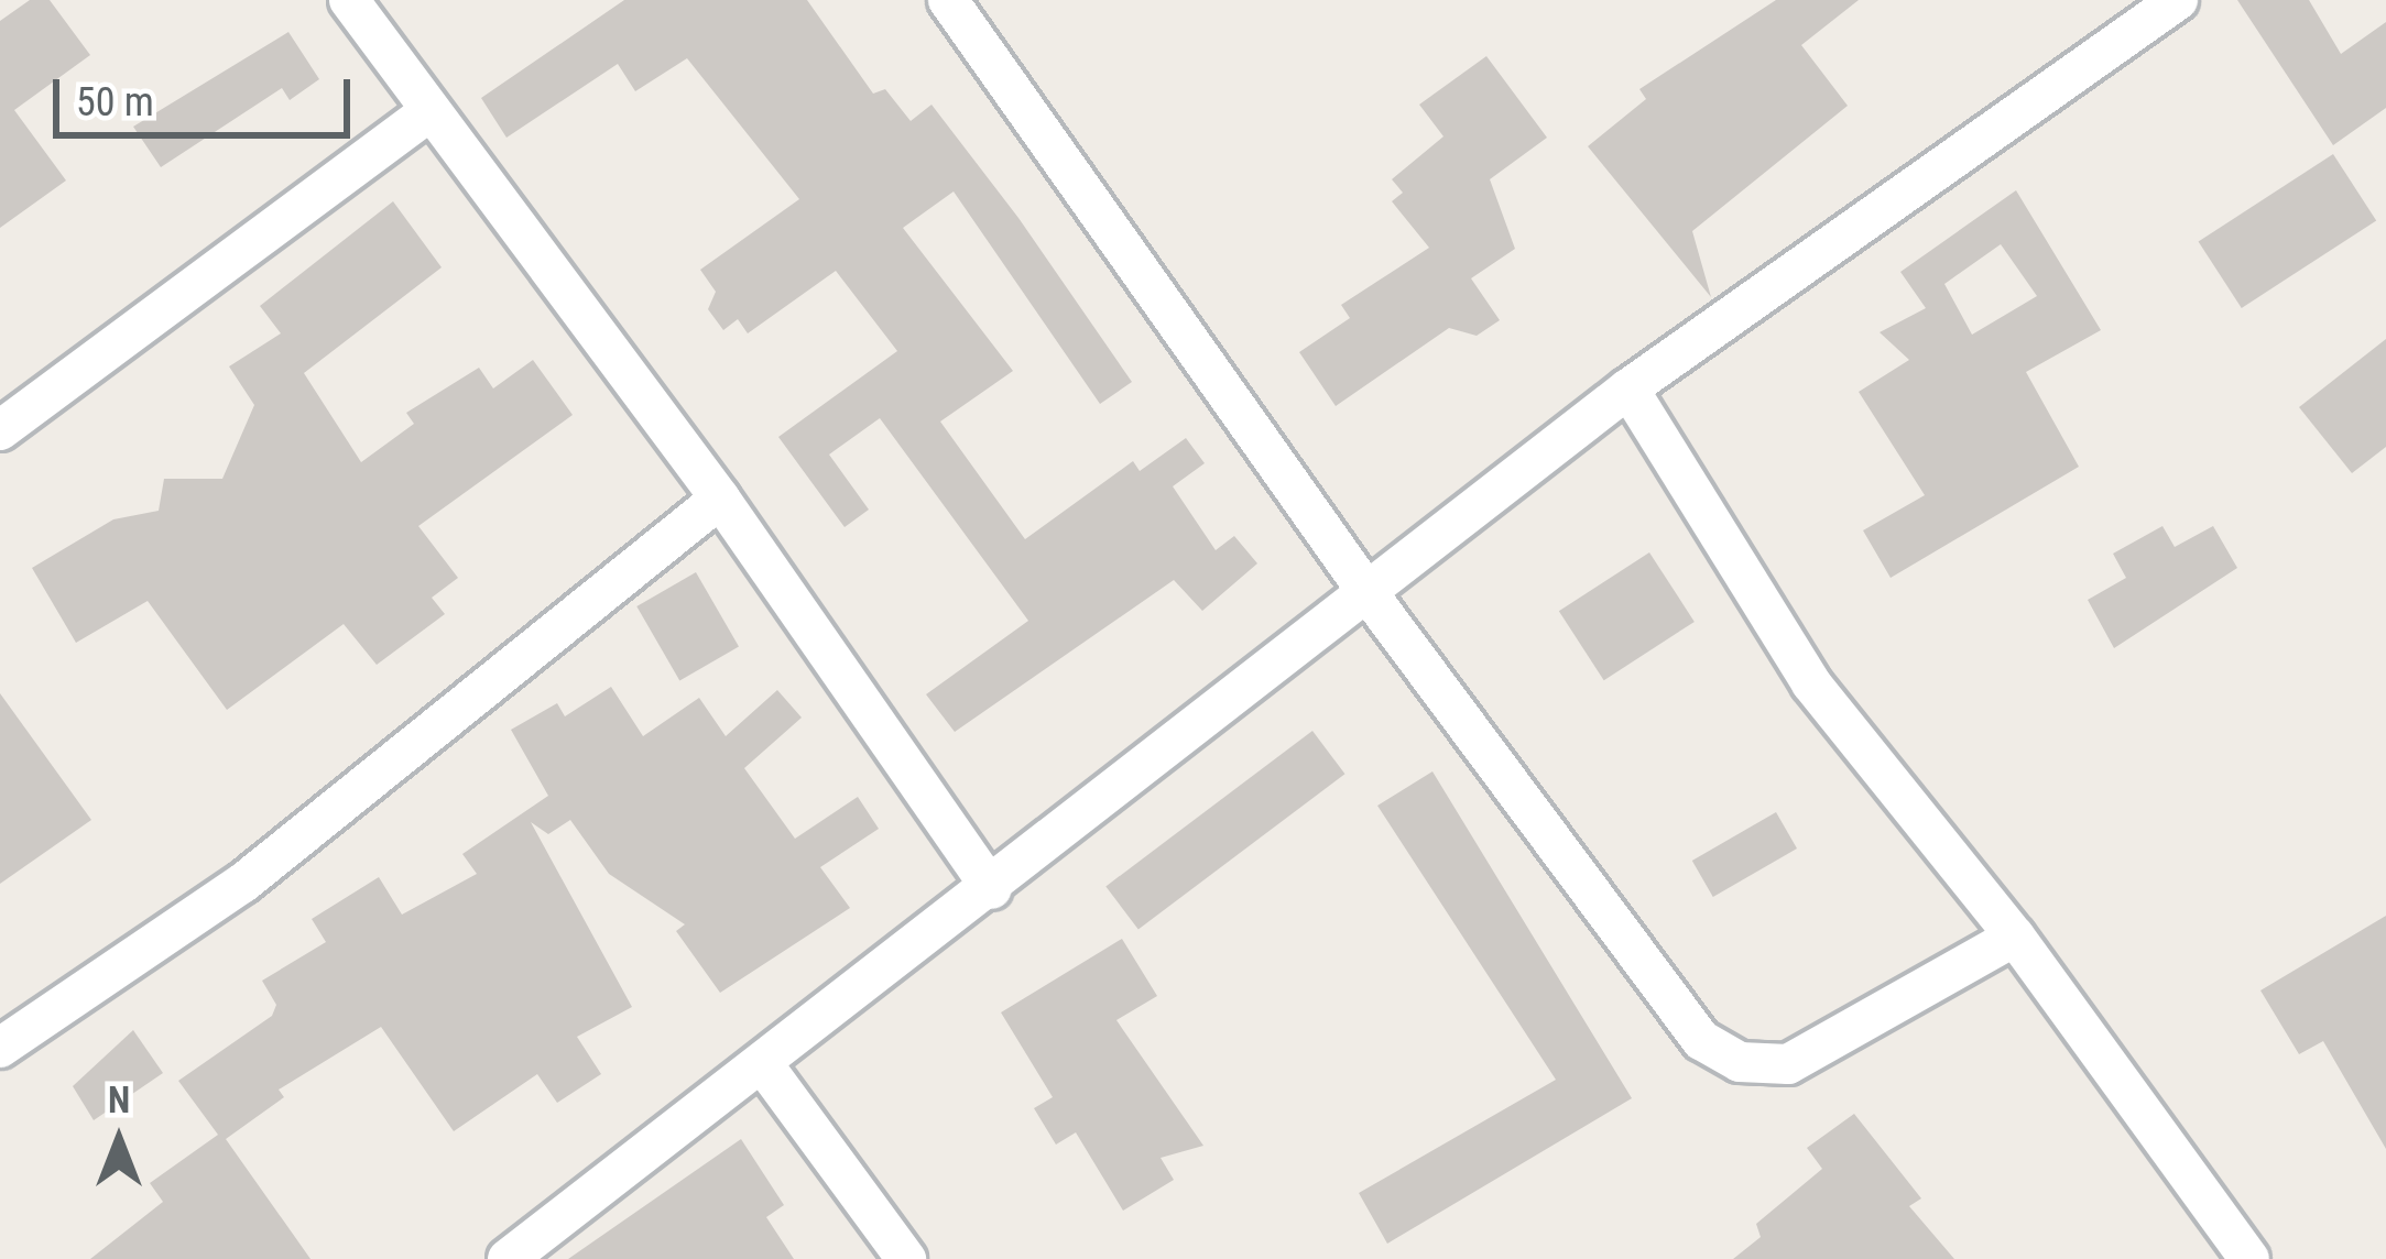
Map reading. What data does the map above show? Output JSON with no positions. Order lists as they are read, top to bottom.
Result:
{
  "scale_bar": "50 m",
  "north": "top"
}
